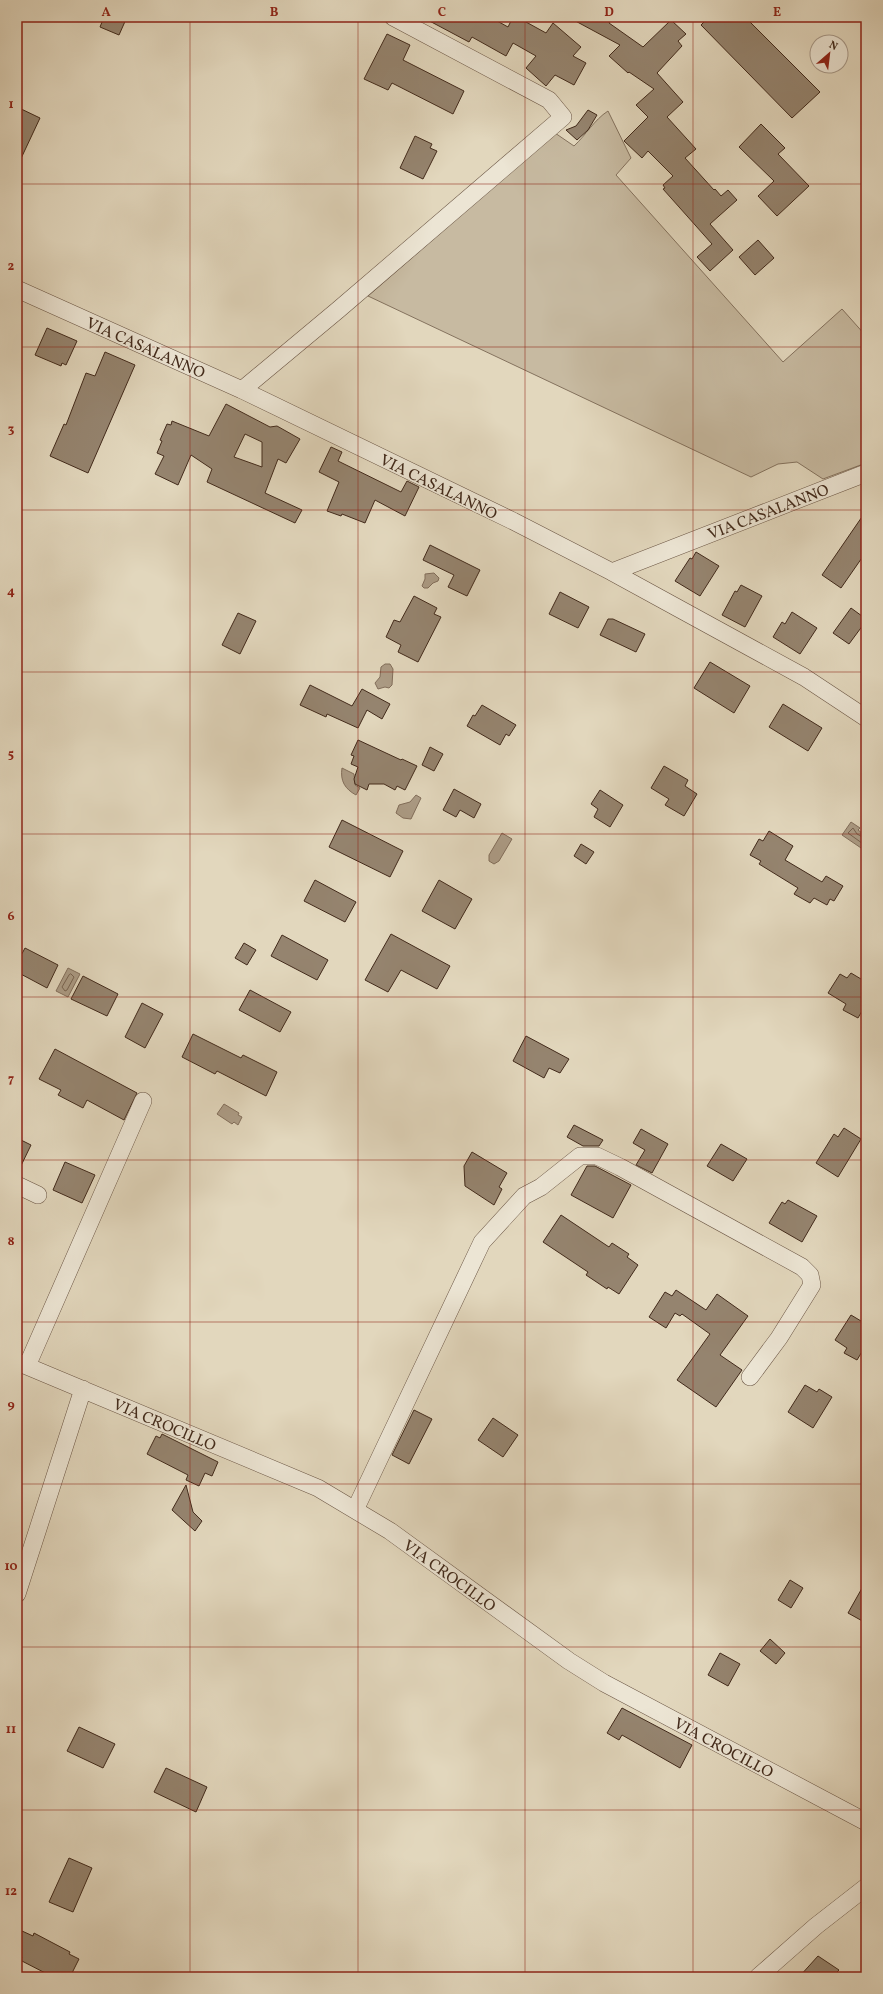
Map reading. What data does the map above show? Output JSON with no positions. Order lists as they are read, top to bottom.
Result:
{
  "streets": {
    "street": ["VIA CASALANNO", "VIA CROCILLO"]
  },
  "north": "top right",
  "grid": {
    "columns": [
      "A",
      "B",
      "C",
      "D",
      "E"
    ],
    "rows": [
      "1",
      "2",
      "3",
      "4",
      "5",
      "6",
      "7",
      "8",
      "9",
      "10",
      "11",
      "12"
    ]
  }
}
